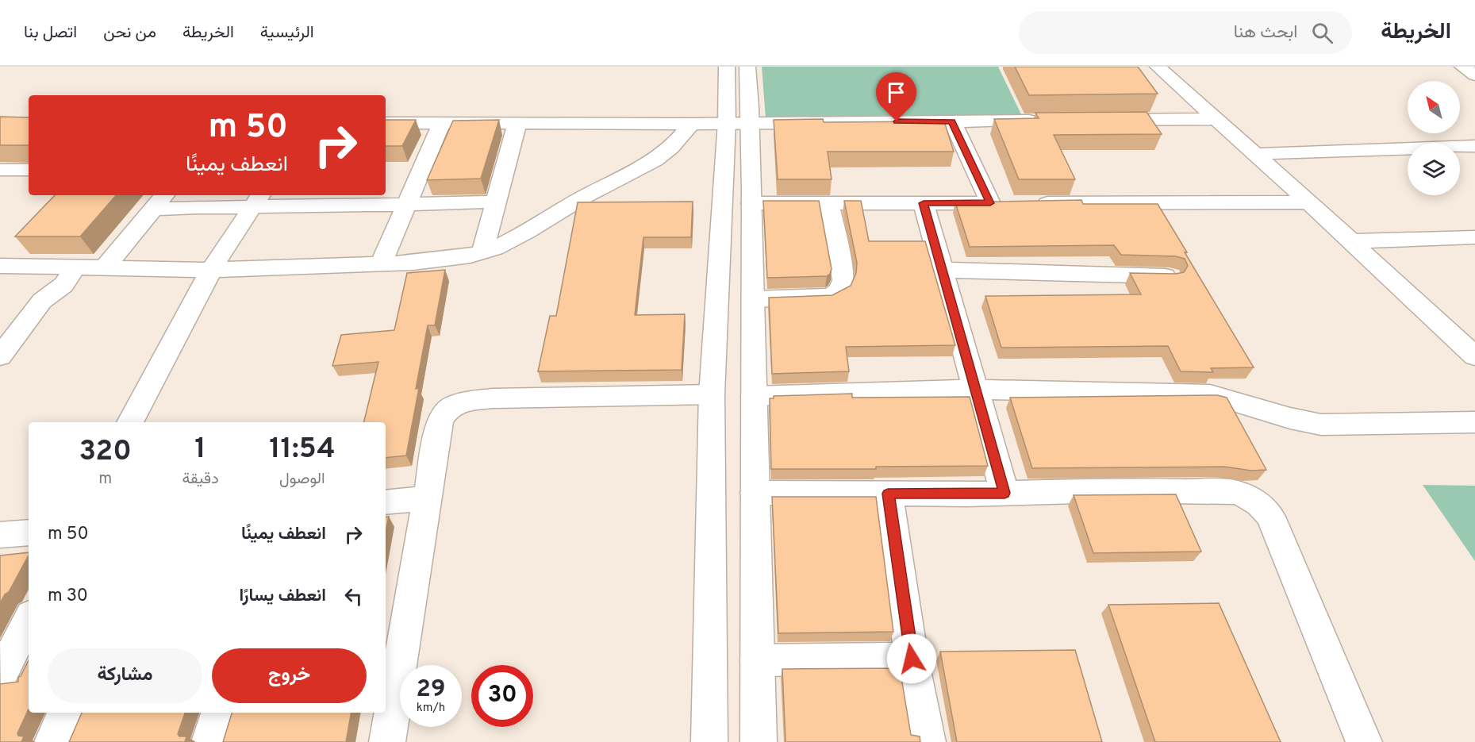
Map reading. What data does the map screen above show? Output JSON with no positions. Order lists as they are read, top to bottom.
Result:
{
  "north": "top left",
  "page": {
    "header": "الخريطة",
    "search": "ابحث هنا",
    "nav": [
      "الرئيسية",
      "الخريطة",
      "من نحن",
      "اتصل بنا"
    ],
    "turn": ["50 m", "انعطف يمينًا"],
    "eta": [
      "11:54",
      "الوصول",
      "1",
      "دقيقة",
      "320",
      "m"
    ],
    "list": [
      {
        "name": "انعطف يمينًا",
        "value": "50 m"
      },
      {
        "name": "انعطف يسارًا",
        "value": "30 m"
      }
    ],
    "buttons": ["خروج", "مشاركة"],
    "speed": "29 km/h",
    "limit": "30"
  }
}
